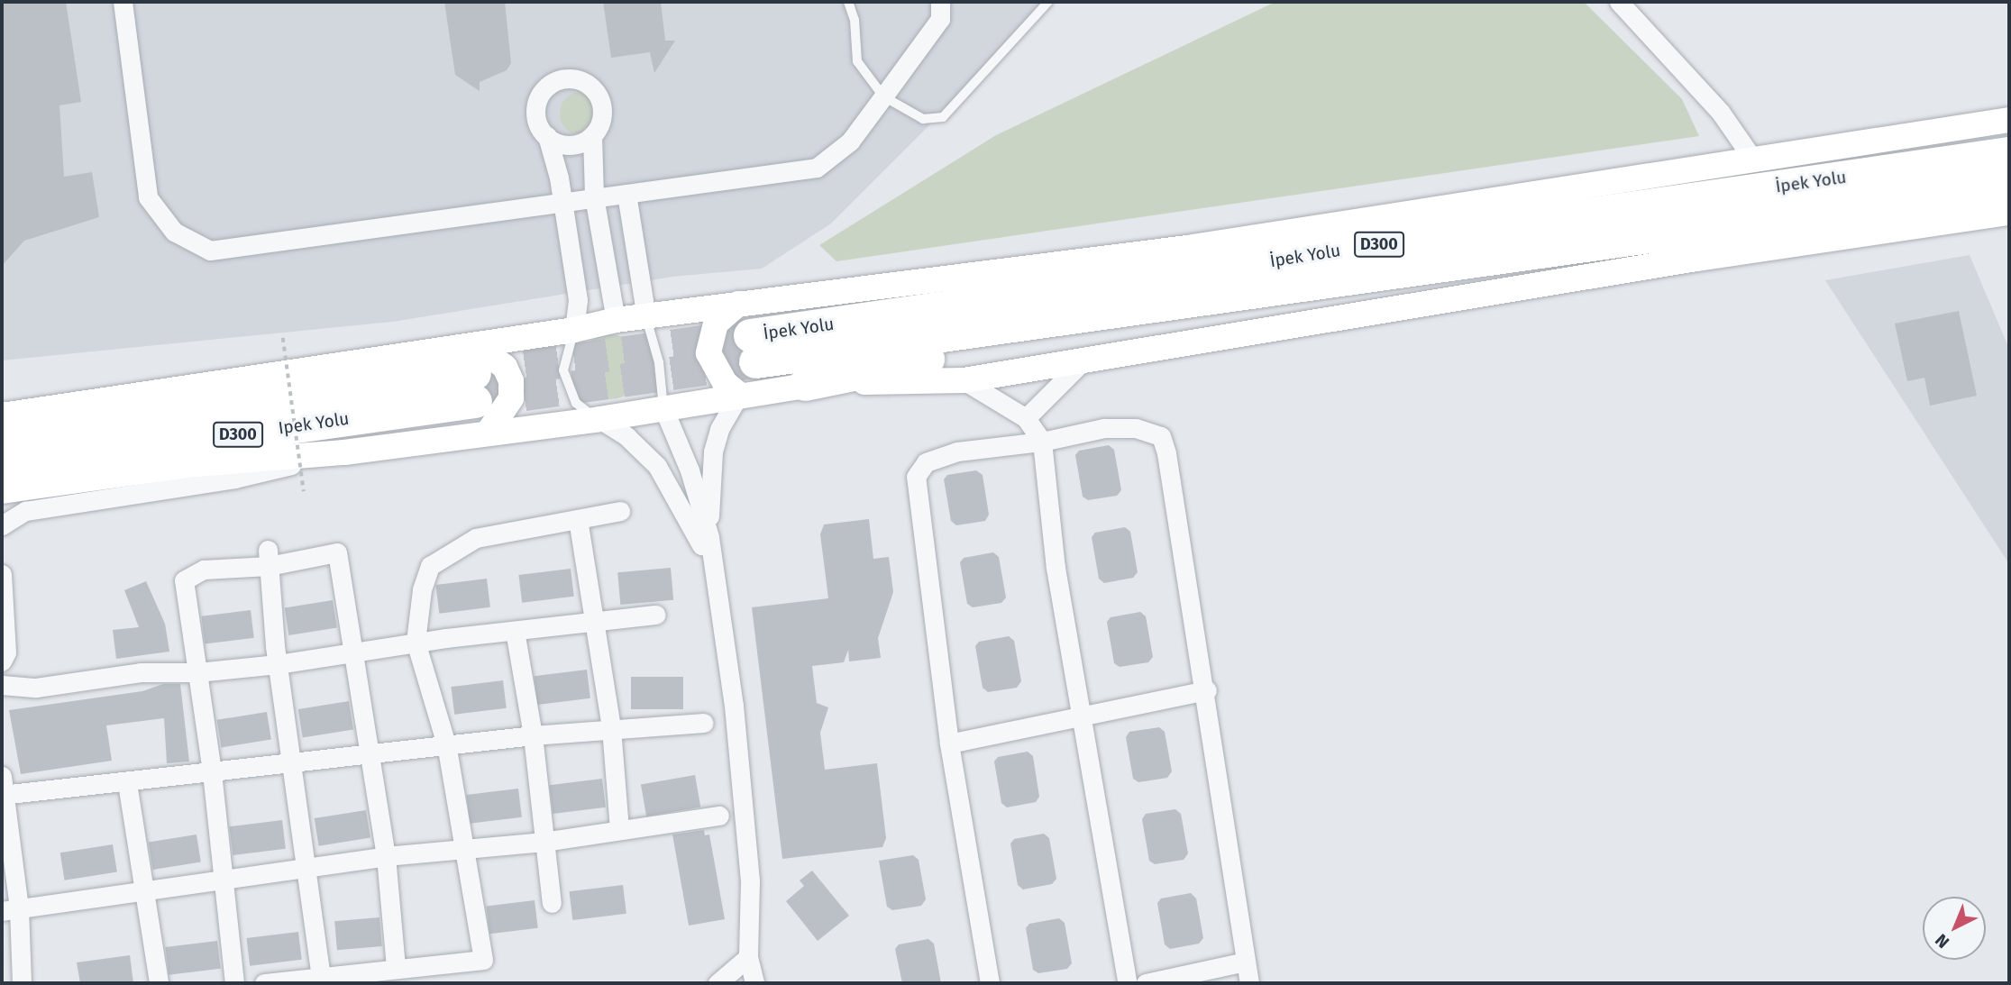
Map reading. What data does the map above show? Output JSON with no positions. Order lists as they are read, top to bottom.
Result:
{
  "streets": {
    "highway": ["İpek Yolu", "D300", "Ipek Yolu"]
  },
  "north": "bottom left"
}
